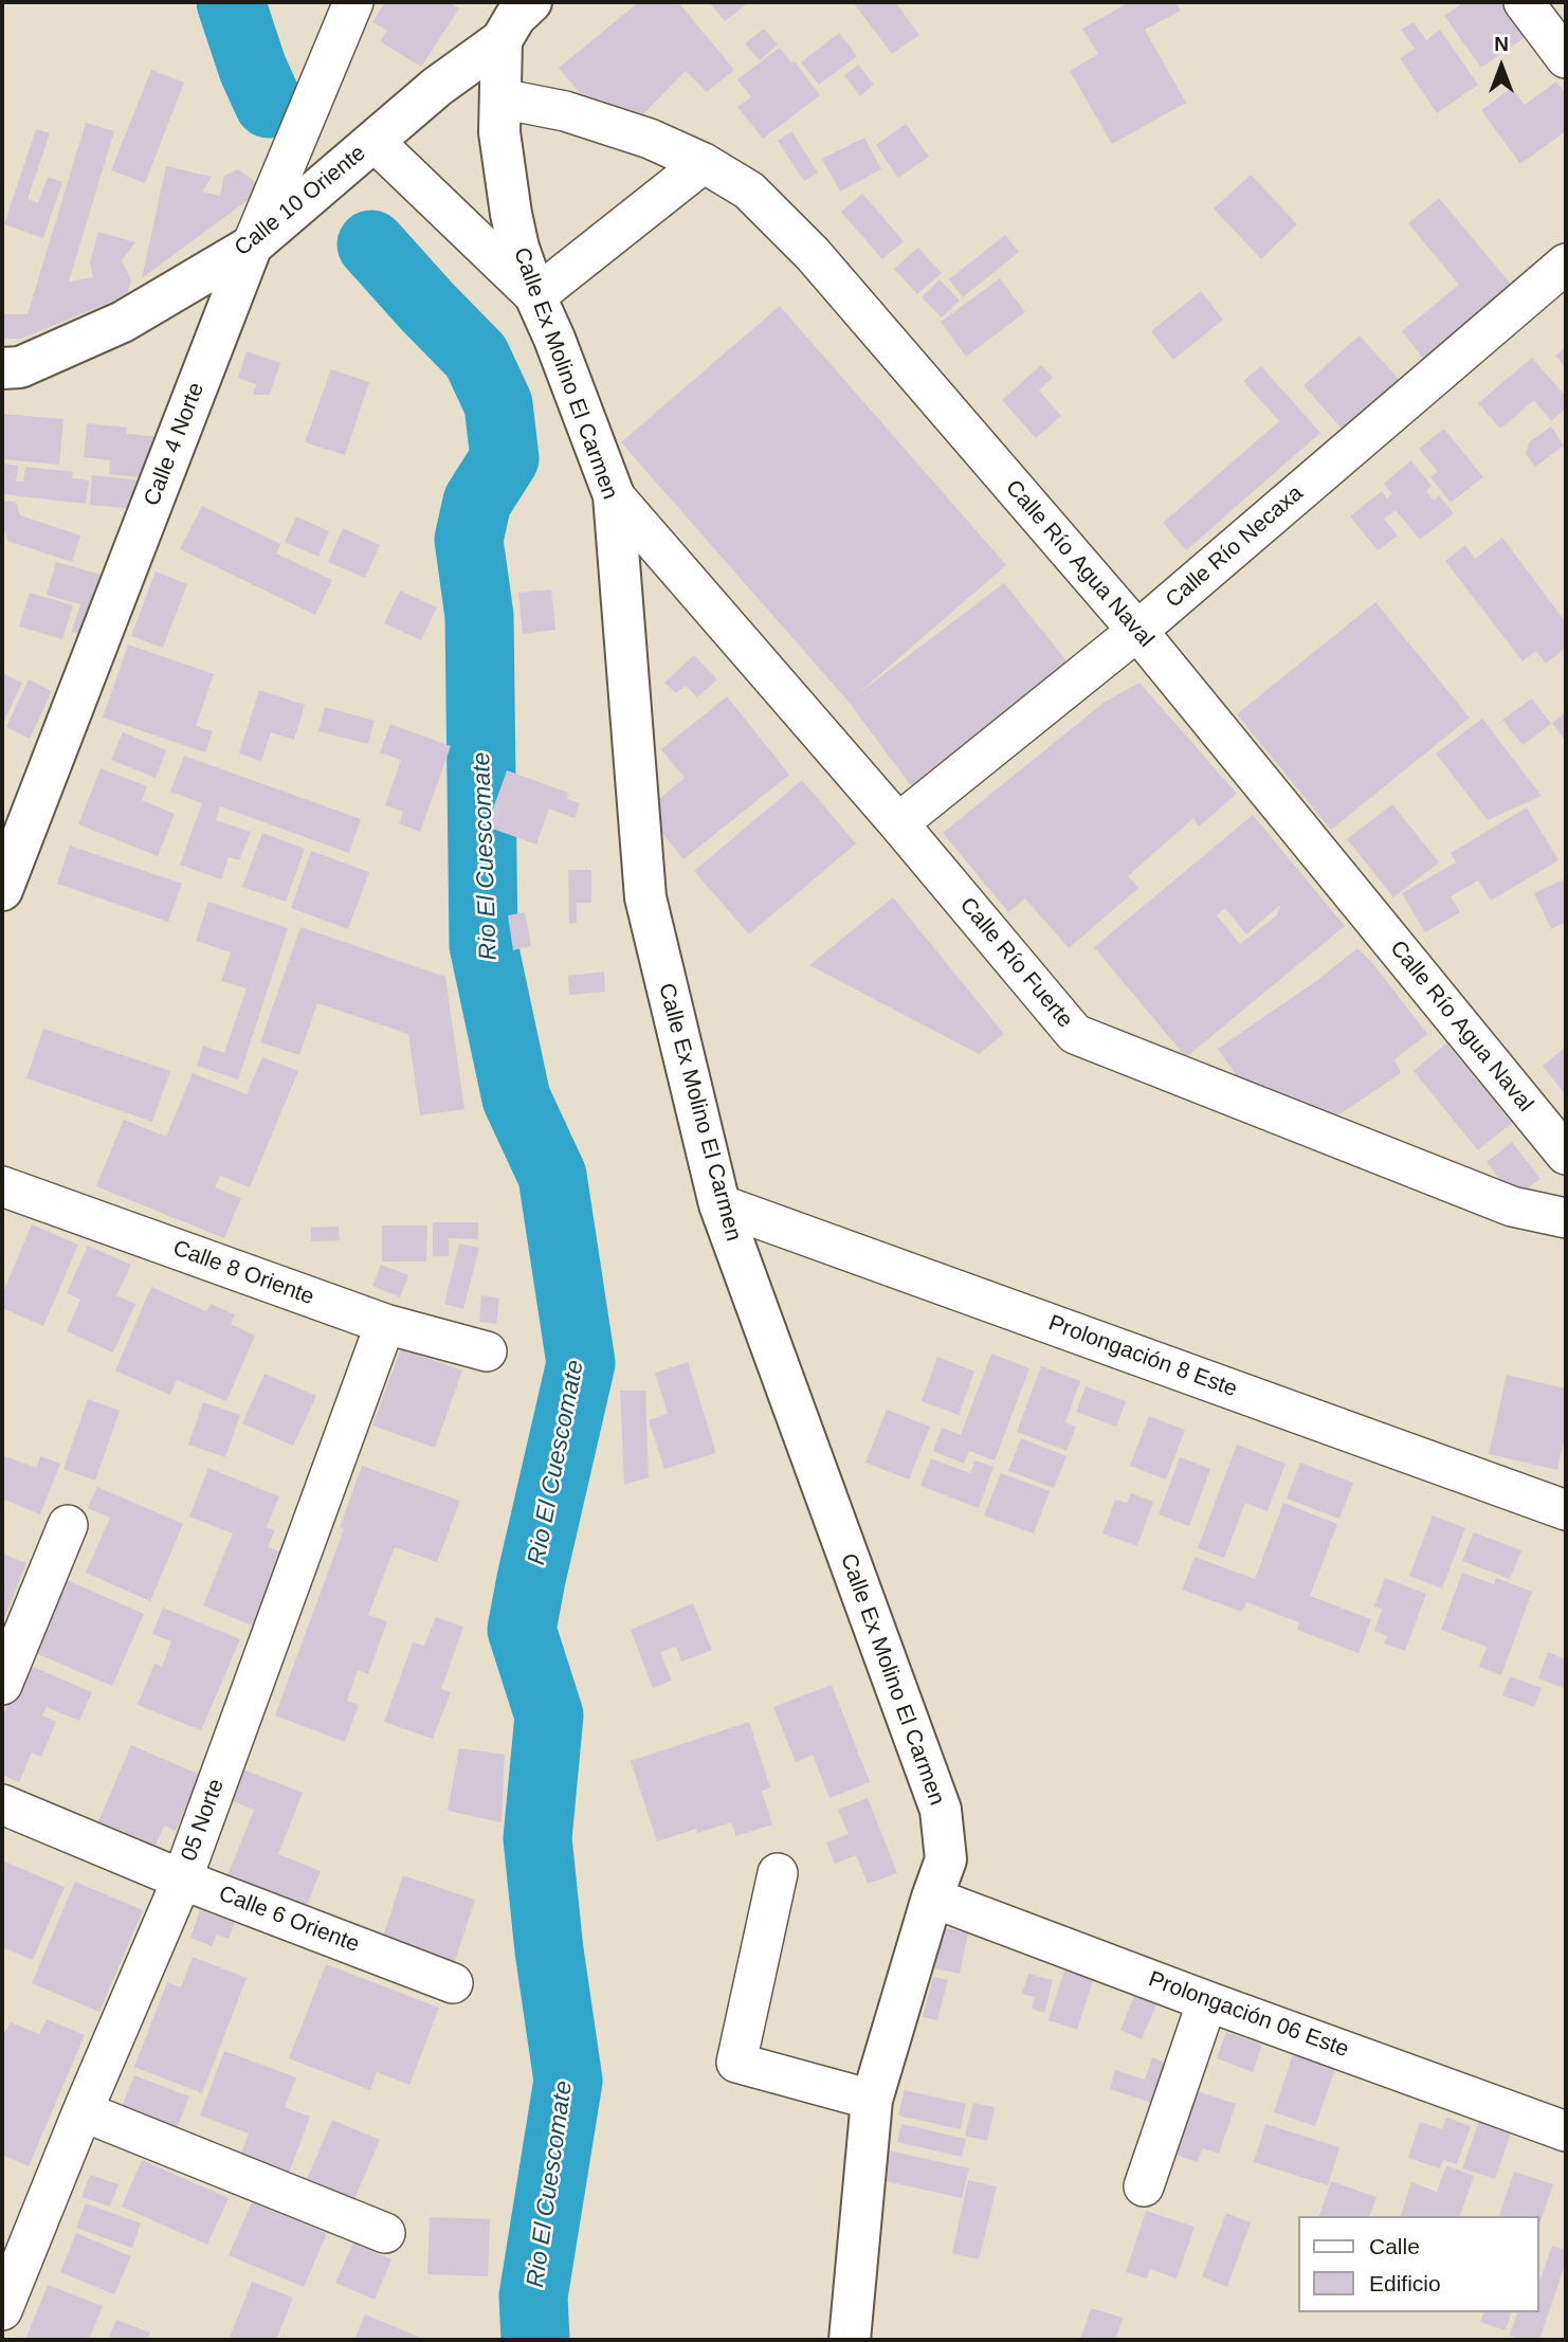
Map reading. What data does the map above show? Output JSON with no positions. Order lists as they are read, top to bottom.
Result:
{
  "streets": {
    "main road": ["Calle 10 Oriente", "Calle Ex Molino El Carmen", "Calle 4 Norte"],
    "street": [
      "Calle Río Necaxa",
      "Calle Río Agua Naval",
      "Calle Río Fuerte",
      "Calle 8 Oriente",
      "Prolongación 8 Este",
      "05 Norte",
      "Calle 6 Oriente",
      "Prolongación 06 Este"
    ]
  },
  "crossings": [
    ["Calle 10 Oriente", "Calle Ex Molino El Carmen"],
    ["Calle 10 Oriente", "Calle 4 Norte"],
    ["Calle Ex Molino El Carmen", "Calle Río Agua Naval"],
    ["Calle Ex Molino El Carmen", "Calle Río Fuerte"],
    ["Calle Ex Molino El Carmen", "Prolongación 8 Este"],
    ["Calle Ex Molino El Carmen", "Prolongación 06 Este"],
    ["Calle Río Necaxa", "Calle Río Agua Naval"],
    ["Calle Río Necaxa", "Calle Río Fuerte"],
    ["Calle 8 Oriente", "05 Norte"],
    ["05 Norte", "Calle 6 Oriente"]
  ],
  "water": ["Rio El Cuescomate"],
  "legend": ["Calle", "Edificio"],
  "north": "top"
}
